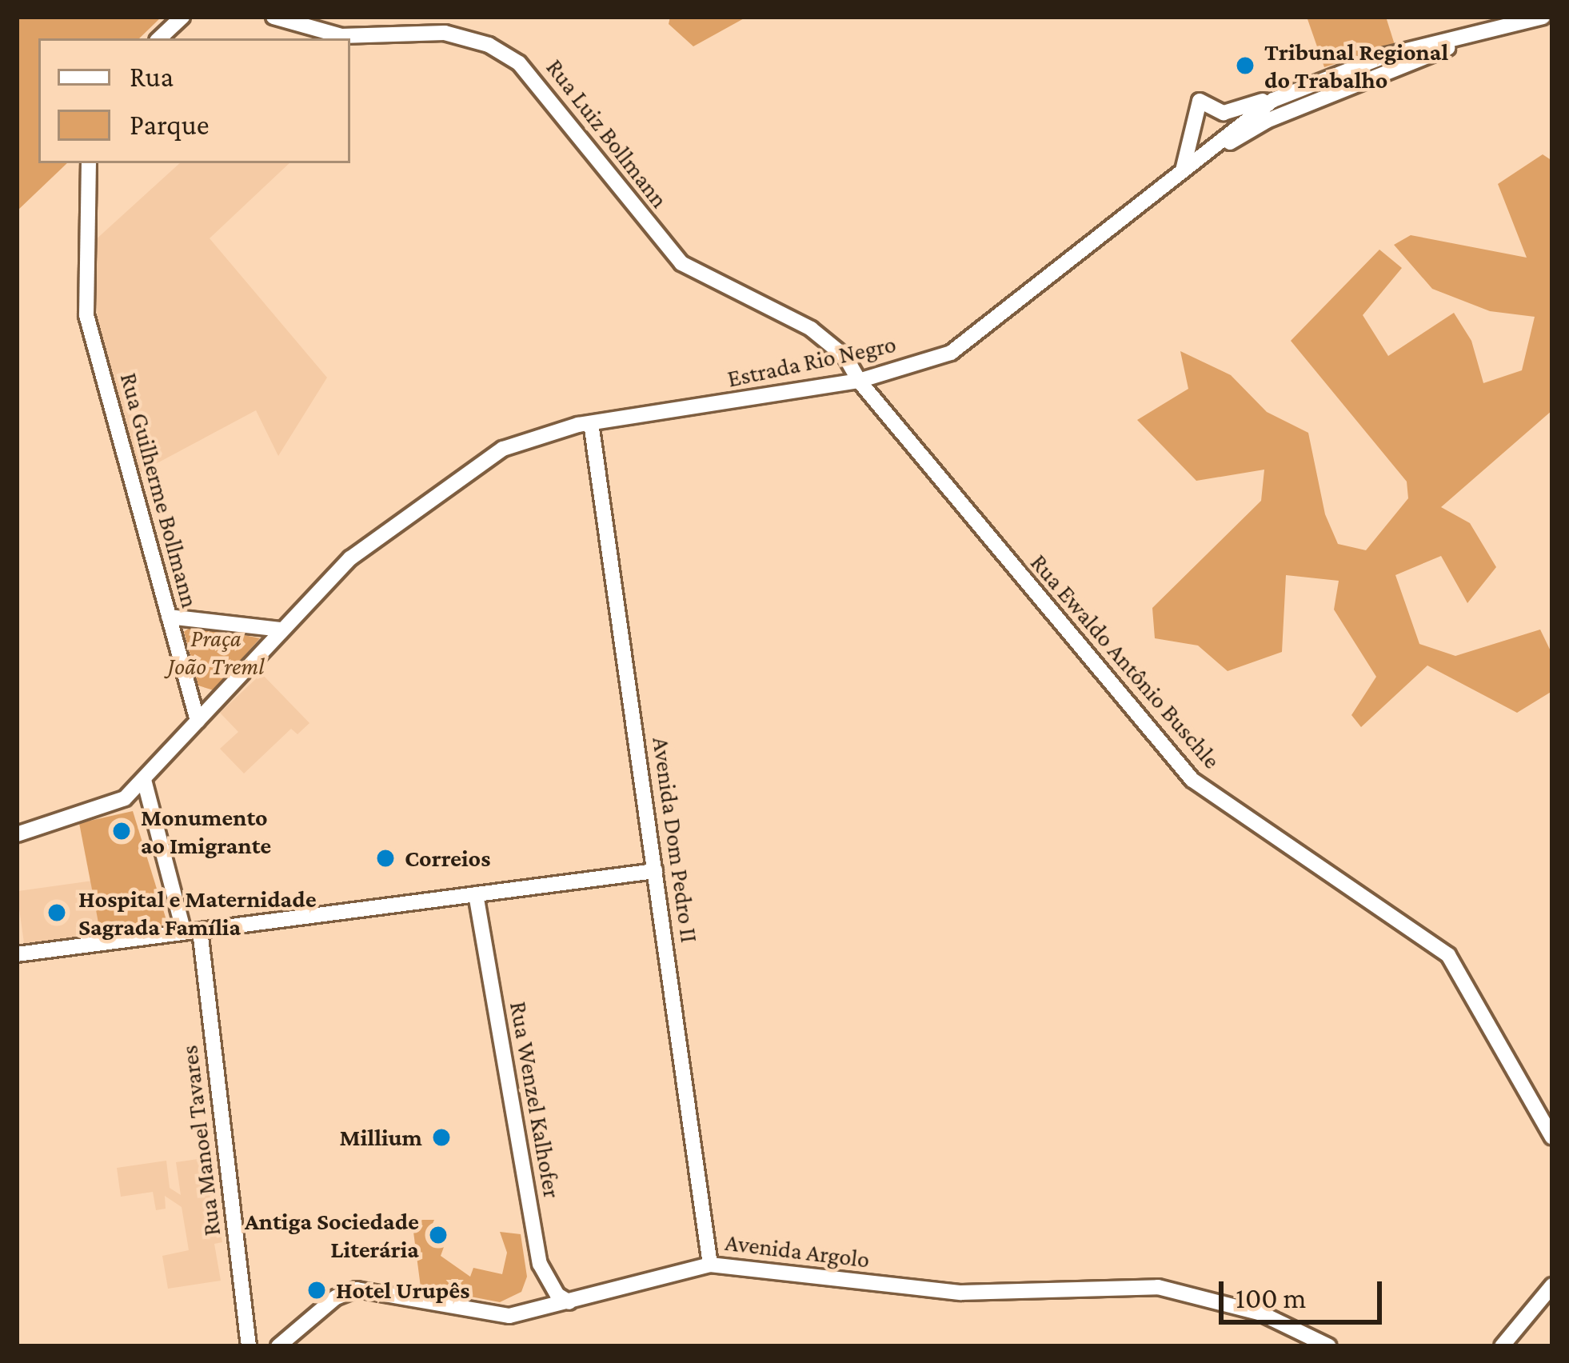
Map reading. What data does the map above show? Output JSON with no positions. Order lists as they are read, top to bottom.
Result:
{
  "streets": {
    "main road": [
      "Rua Luiz Bollmann",
      "Estrada Rio Negro",
      "Rua Guilherme Bollmann",
      "Rua Ewaldo Antônio Buschle",
      "Avenida Dom Pedro II",
      "Rua Wenzel Kalhofer",
      "Rua Manoel Tavares",
      "Avenida Argolo"
    ]
  },
  "crossings": [
    ["Rua Luiz Bollmann", "Estrada Rio Negro"],
    ["Rua Luiz Bollmann", "Rua Ewaldo Antônio Buschle"],
    ["Estrada Rio Negro", "Rua Guilherme Bollmann"],
    ["Estrada Rio Negro", "Rua Ewaldo Antônio Buschle"],
    ["Estrada Rio Negro", "Avenida Dom Pedro II"],
    ["Estrada Rio Negro", "Rua Manoel Tavares"],
    ["Avenida Dom Pedro II", "Avenida Argolo"],
    ["Rua Wenzel Kalhofer", "Avenida Argolo"]
  ],
  "parks": ["Praça João Treml"],
  "places": [
    "Tribunal Regional do Trabalho",
    "Monumento ao Imigrante",
    "Correios",
    "Hospital e Maternidade Sagrada Família",
    "Millium",
    "Antiga Sociedade Literária",
    "Hotel Urupês"
  ],
  "legend": ["Rua", "Parque"],
  "scale_bar": "100 m"
}
